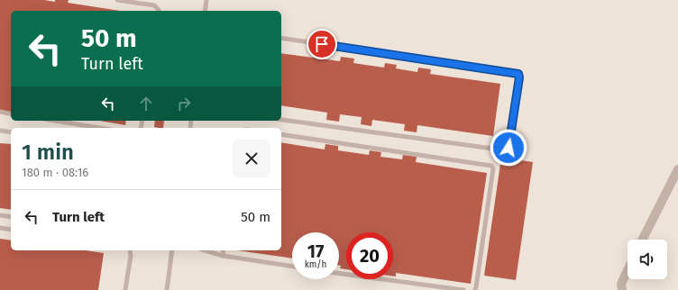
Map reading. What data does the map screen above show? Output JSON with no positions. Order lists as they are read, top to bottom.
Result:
{
  "page": {
    "turn": ["50 m", "Turn left"],
    "heading": ["1 min", "180 m · 08:16"],
    "list": [
      {
        "name": "Turn left",
        "value": "50 m"
      }
    ],
    "speed": "17 km/h",
    "limit": "20"
  }
}
